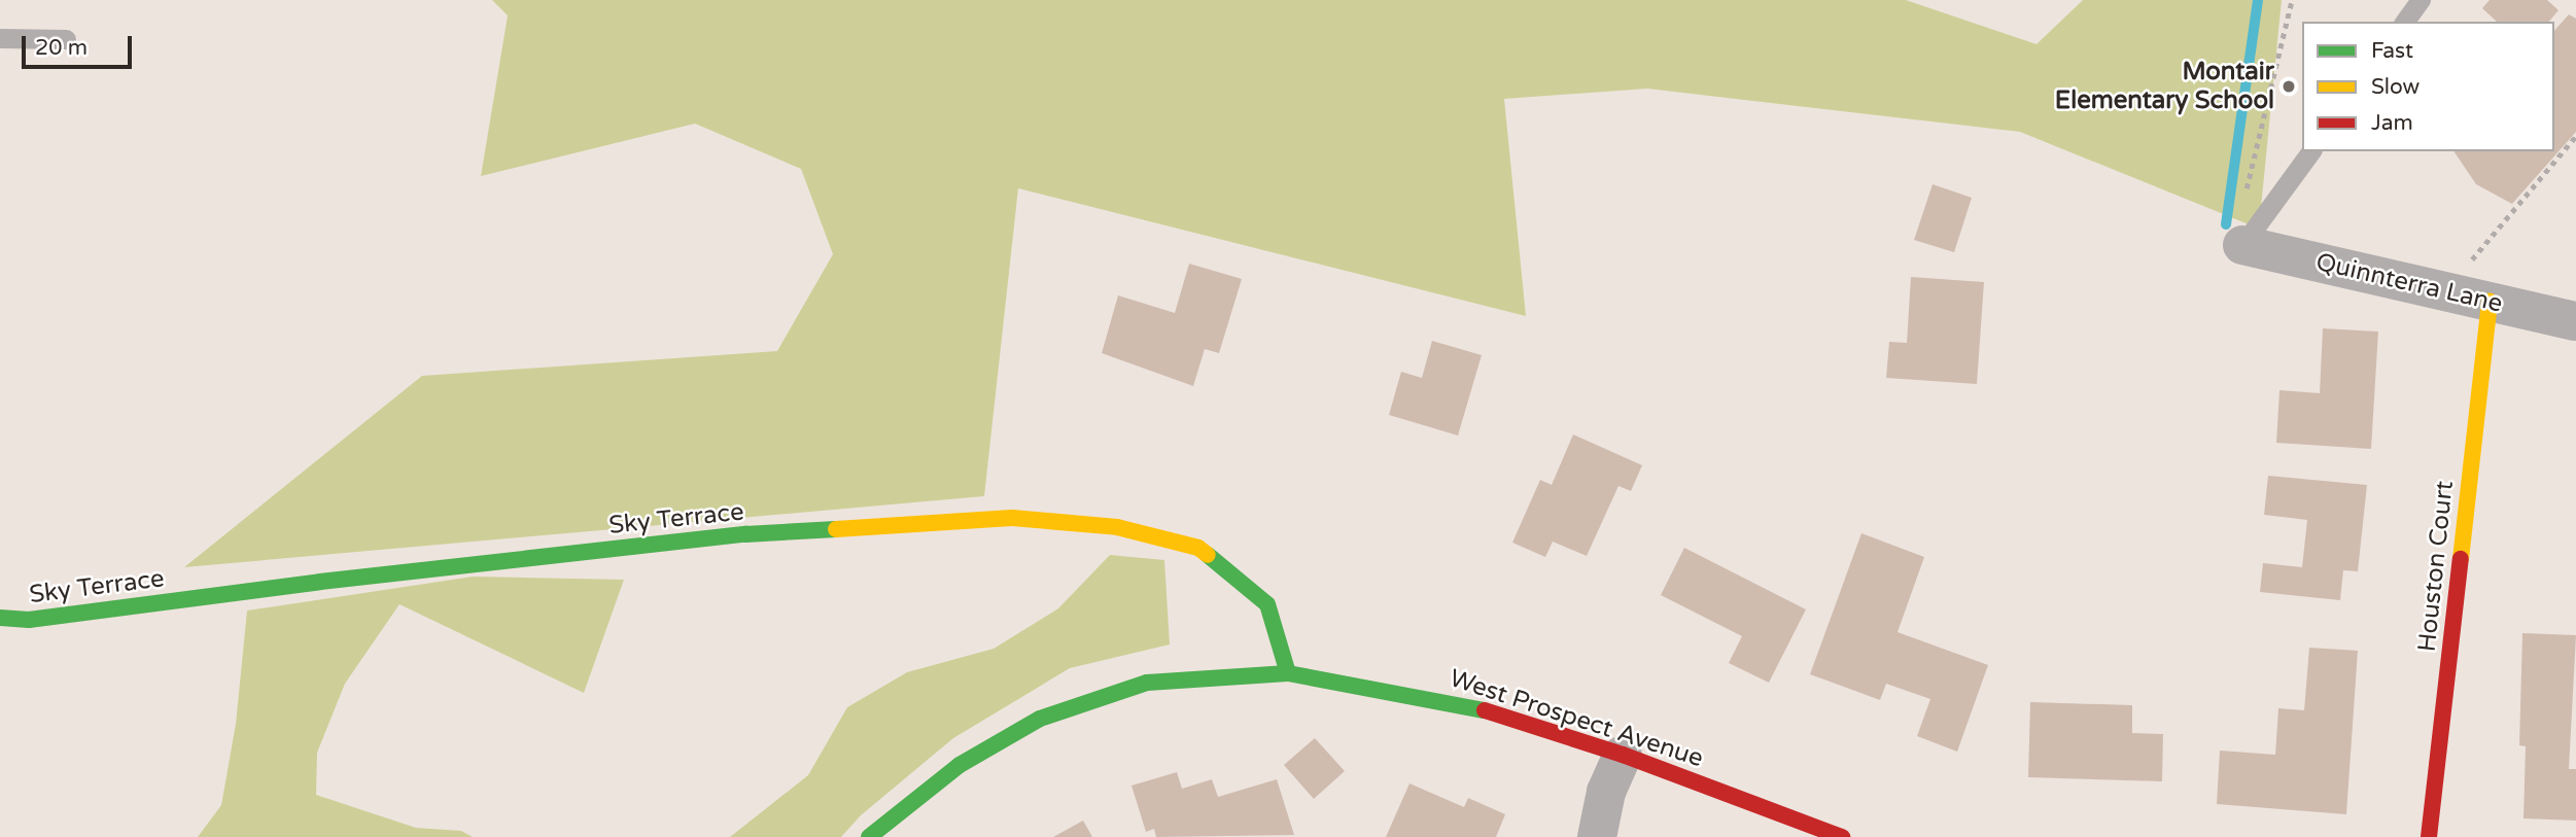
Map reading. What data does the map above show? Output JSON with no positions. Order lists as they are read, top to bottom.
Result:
{
  "streets": {
    "street": [
      "Quinnterra Lane",
      "Sky Terrace",
      "Houston Court",
      "West Prospect Avenue"
    ]
  },
  "crossings": [
    ["Quinnterra Lane", "Houston Court"],
    ["Sky Terrace", "West Prospect Avenue"]
  ],
  "places": ["Montair Elementary School"],
  "legend": ["Fast", "Slow", "Jam"],
  "scale_bar": "20 m"
}
